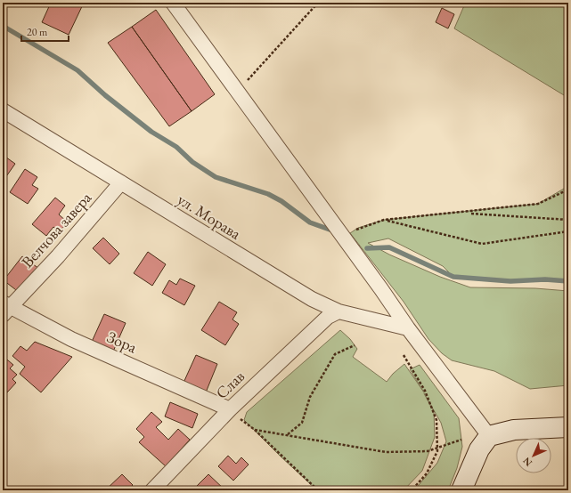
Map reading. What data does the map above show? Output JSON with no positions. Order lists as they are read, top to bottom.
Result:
{
  "streets": {
    "street": [
      "ул. Морава",
      "Велчова завера",
      "Зора",
      "Слав"
    ]
  },
  "crossings": [
    ["ул. Морава", "Велчова завера"],
    ["ул. Морава", "Слав"],
    ["Велчова завера", "Зора"],
    ["Зора", "Слав"]
  ],
  "scale_bar": "20 m",
  "north": "bottom left"
}
